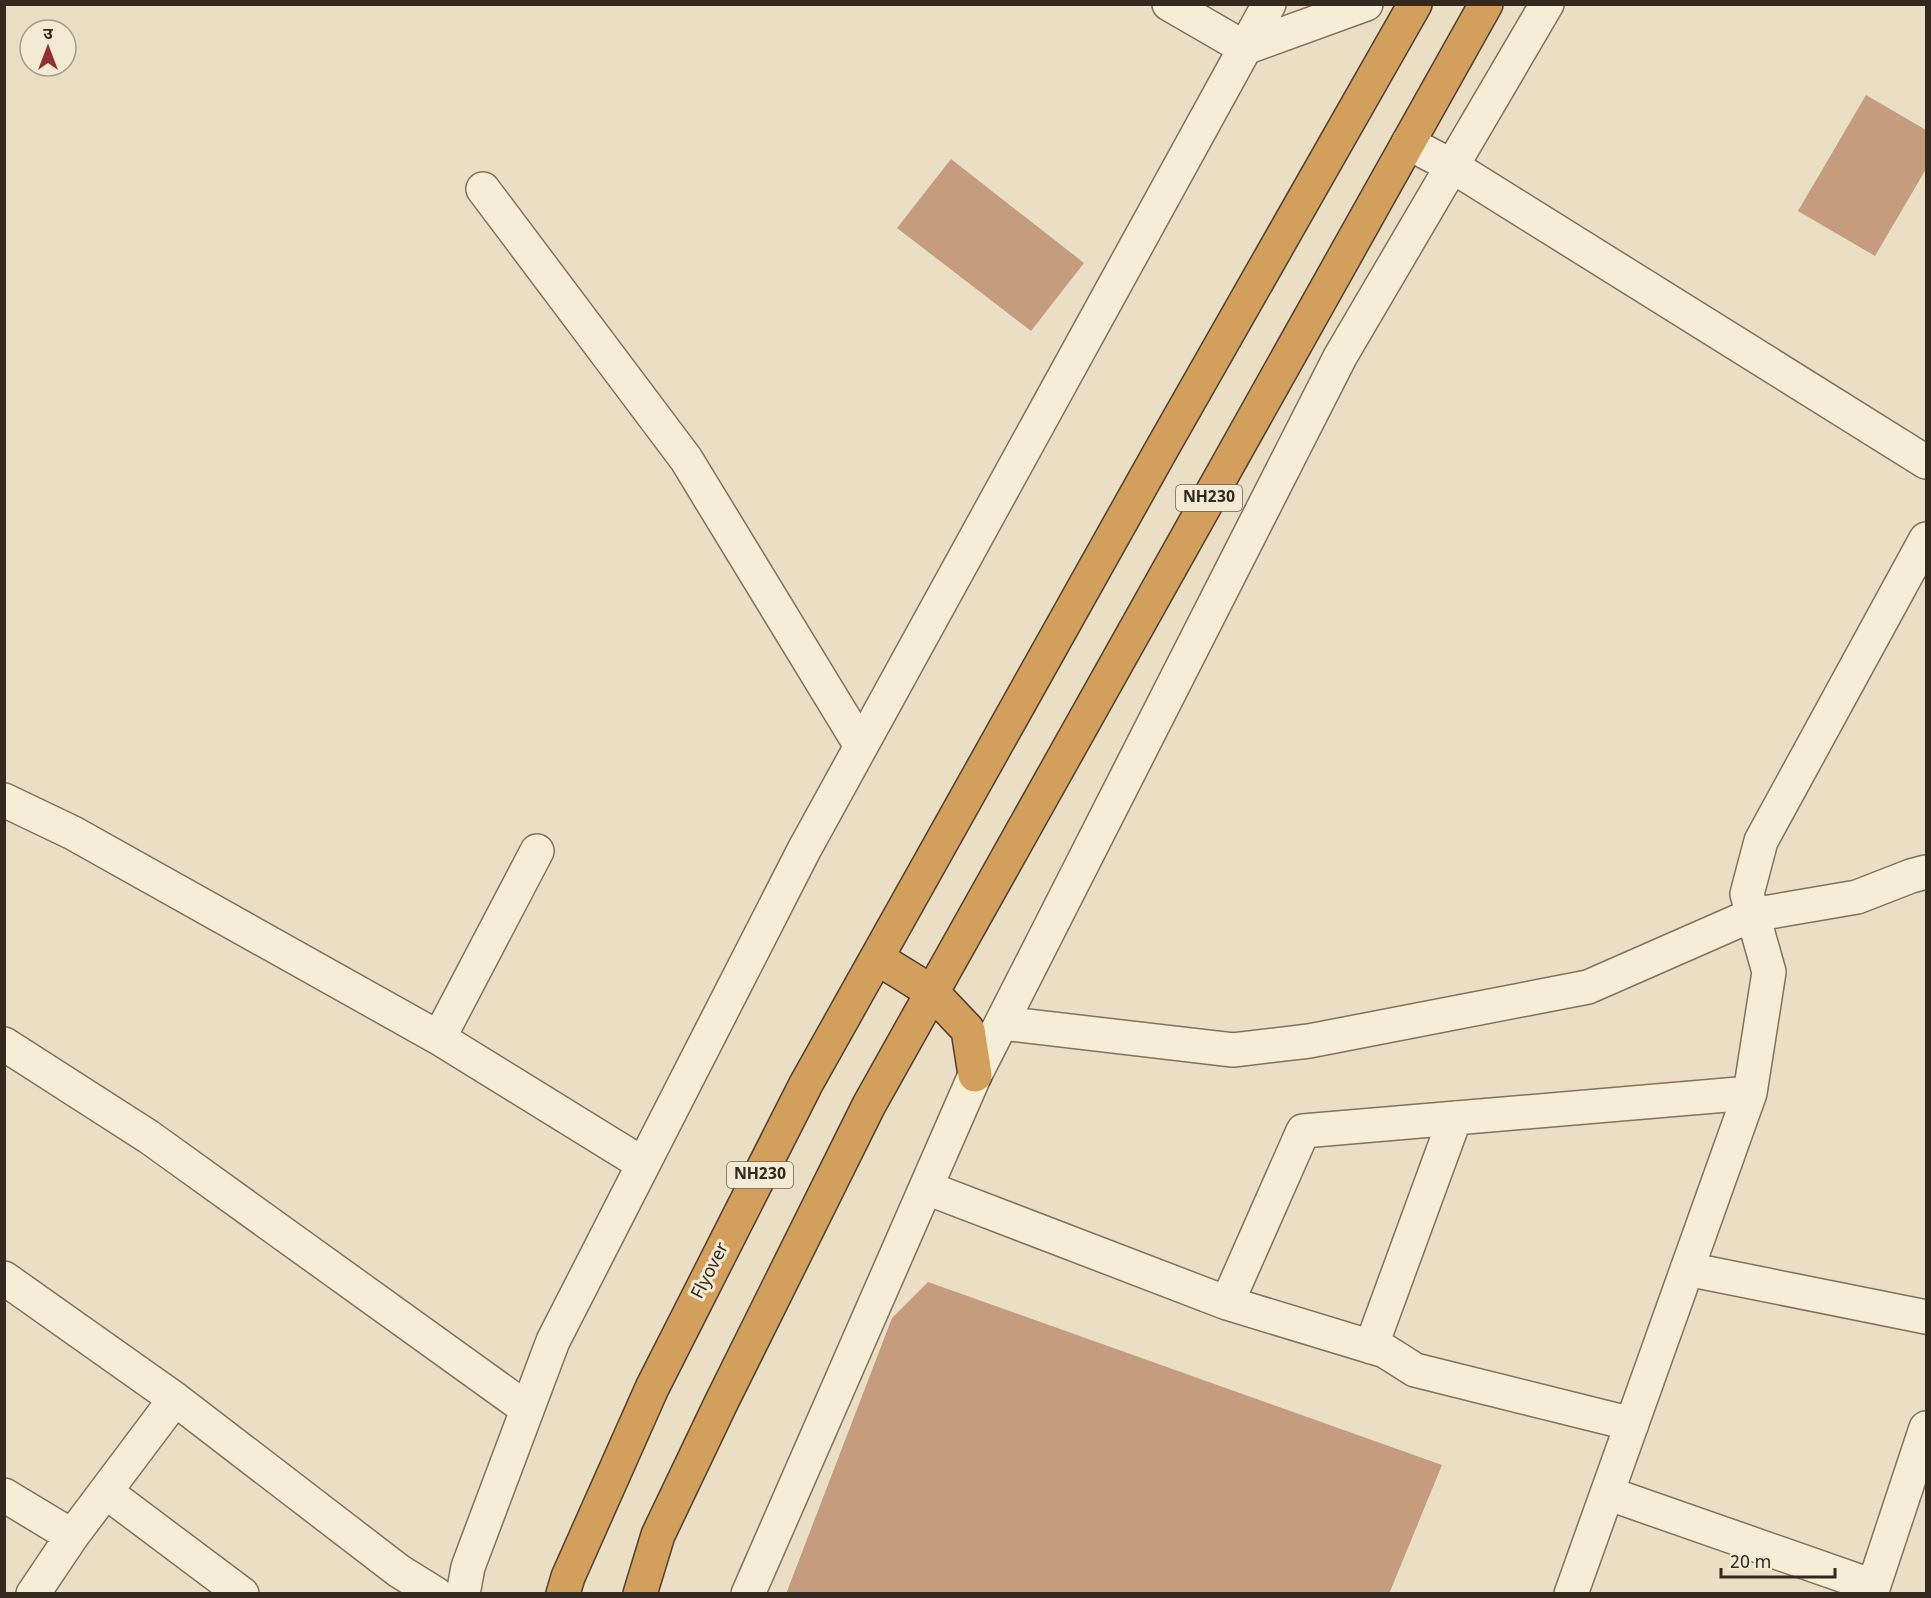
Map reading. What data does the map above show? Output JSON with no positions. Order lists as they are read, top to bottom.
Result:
{
  "streets": {
    "highway": ["NH230", "Flyover"]
  },
  "crossings": [
    ["NH230", "Flyover"]
  ],
  "scale_bar": "20 m",
  "north": "top"
}
